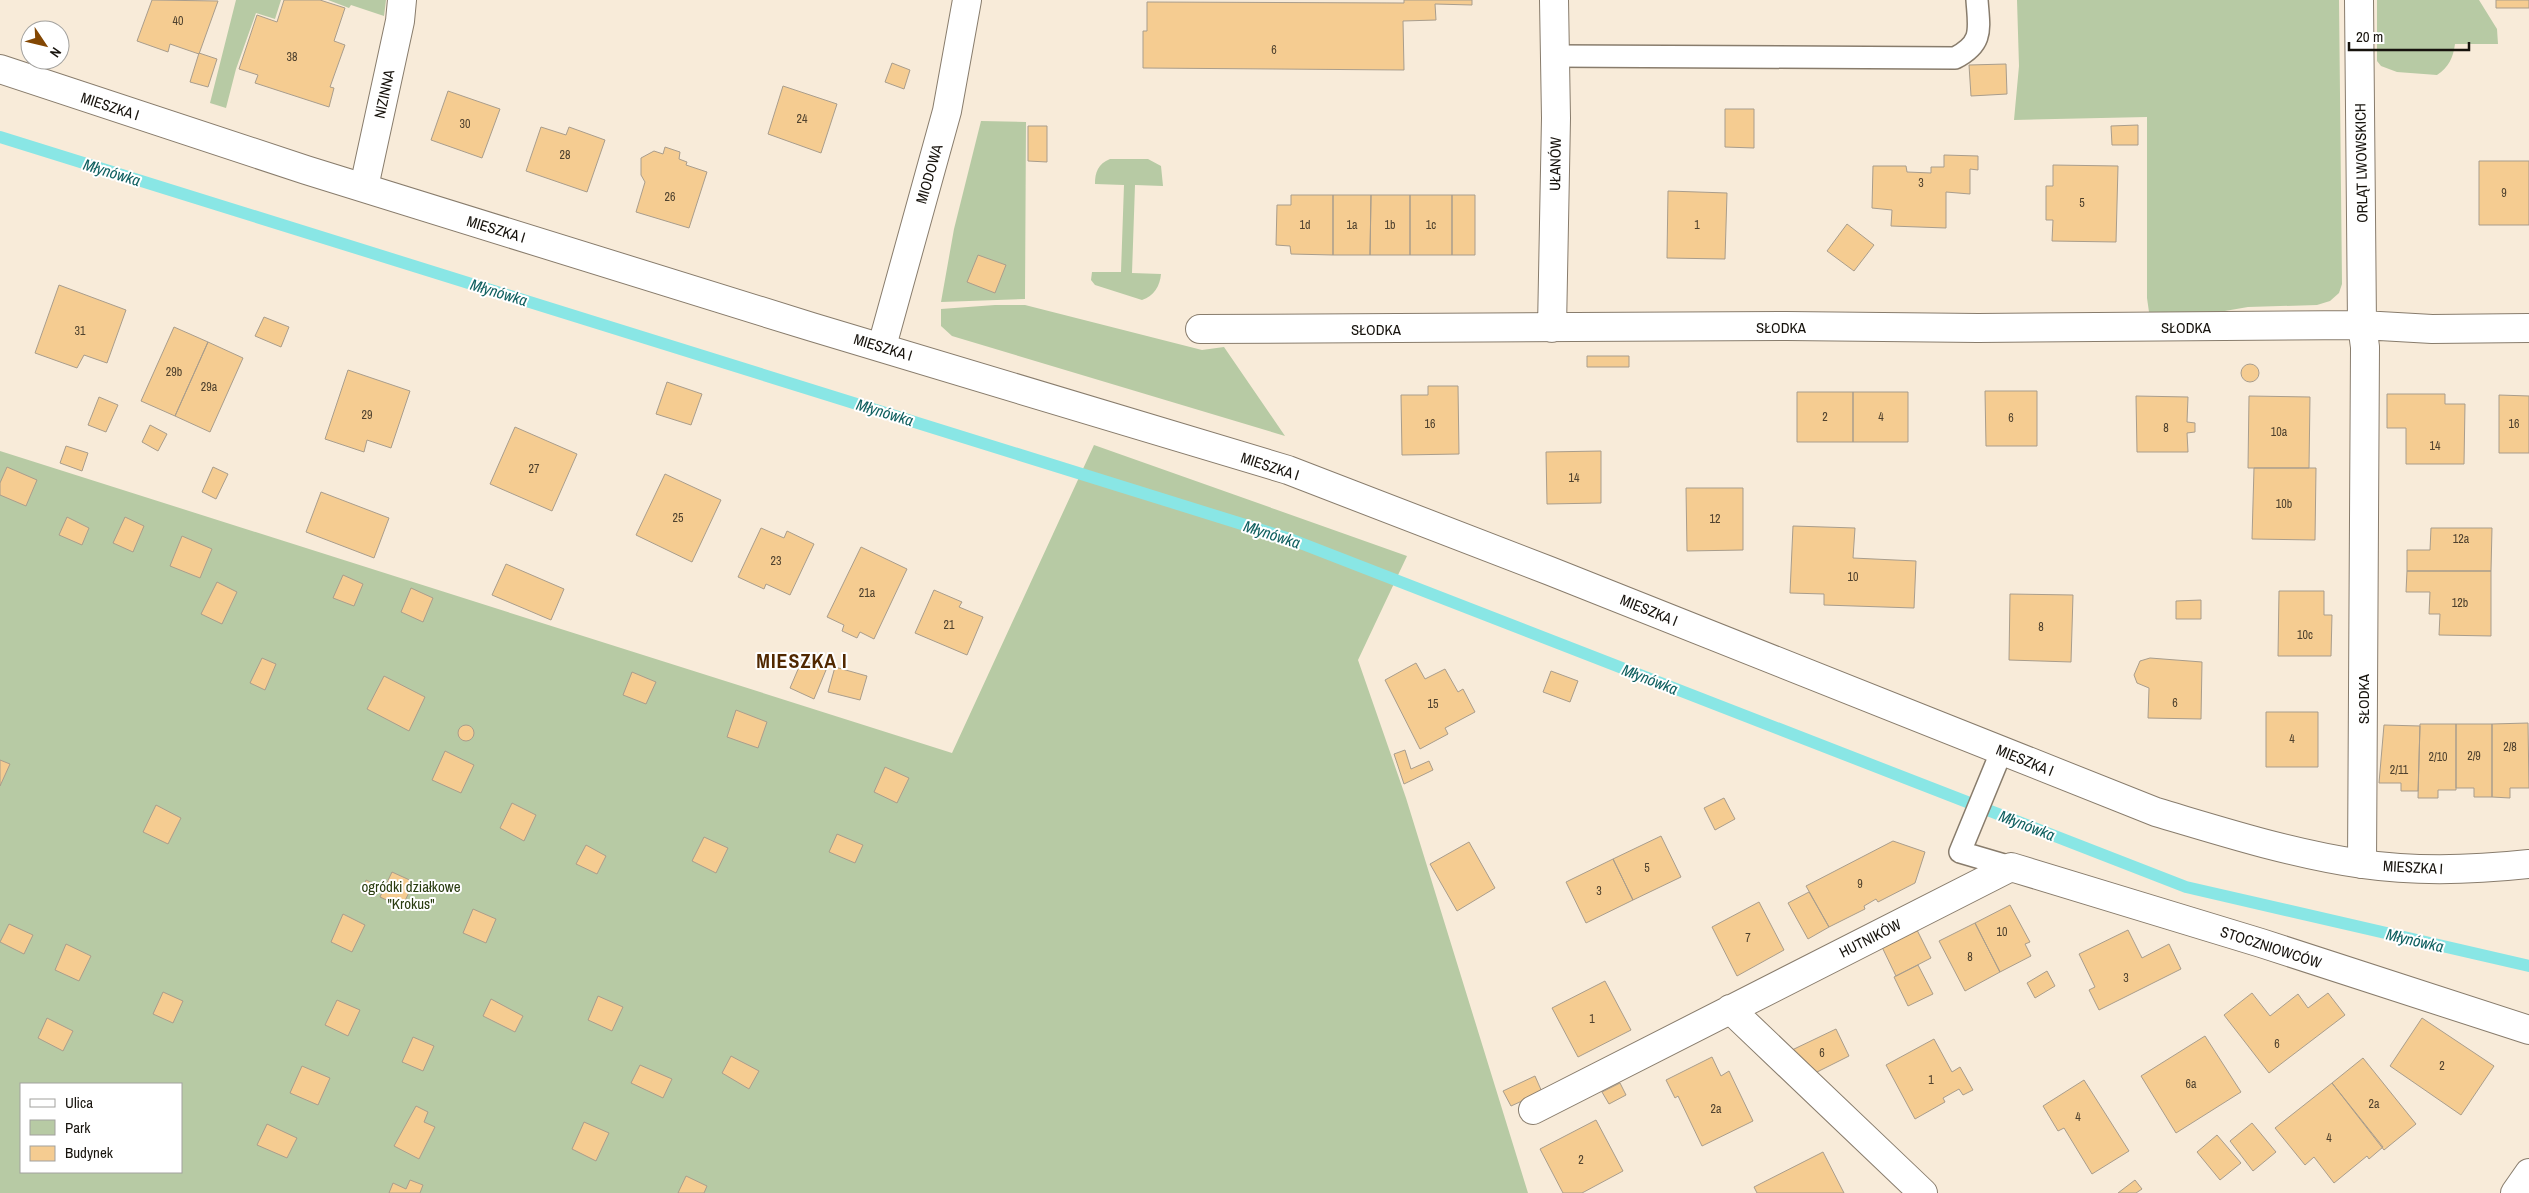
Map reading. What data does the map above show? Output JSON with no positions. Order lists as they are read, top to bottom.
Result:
{
  "streets": {
    "street": [
      "NIZINNA",
      "MIESZKA I",
      "ORLĄT LWOWSKICH",
      "UŁANÓW",
      "MIODOWA",
      "SŁODKA",
      "HUTNIKÓW",
      "STOCZNIOWCÓW"
    ]
  },
  "crossings": [
    ["NIZINNA", "MIESZKA I"],
    ["MIESZKA I", "MIODOWA"],
    ["MIESZKA I", "SŁODKA"],
    ["ORLĄT LWOWSKICH", "SŁODKA"],
    ["UŁANÓW", "SŁODKA"],
    ["HUTNIKÓW", "STOCZNIOWCÓW"]
  ],
  "districts": ["MIESZKA I"],
  "water": ["Młynówka"],
  "parks": ["ogródki działkowe \"Krokus\""],
  "house_numbers": [
    "40",
    "6",
    "38",
    "24",
    "30",
    "28",
    "3",
    "9",
    "26",
    "5",
    "1d",
    "1a",
    "1b",
    "1c",
    "1",
    "31",
    "29b",
    "29a",
    "29",
    "2",
    "4",
    "6",
    "16",
    "16",
    "8",
    "10a",
    "14",
    "27",
    "14",
    "10b",
    "25",
    "12",
    "12a",
    "23",
    "10",
    "21a",
    "12b",
    "21",
    "8",
    "10c",
    "6",
    "15",
    "4",
    "2/8",
    "2/9",
    "2/10",
    "2/11",
    "5",
    "9",
    "3",
    "10",
    "7",
    "8",
    "3",
    "1",
    "6",
    "6",
    "2",
    "1",
    "6a",
    "2a",
    "2a",
    "4",
    "4",
    "2"
  ],
  "legend": ["Ulica", "Park", "Budynek"],
  "scale_bar": "20 m",
  "north": "bottom right"
}
